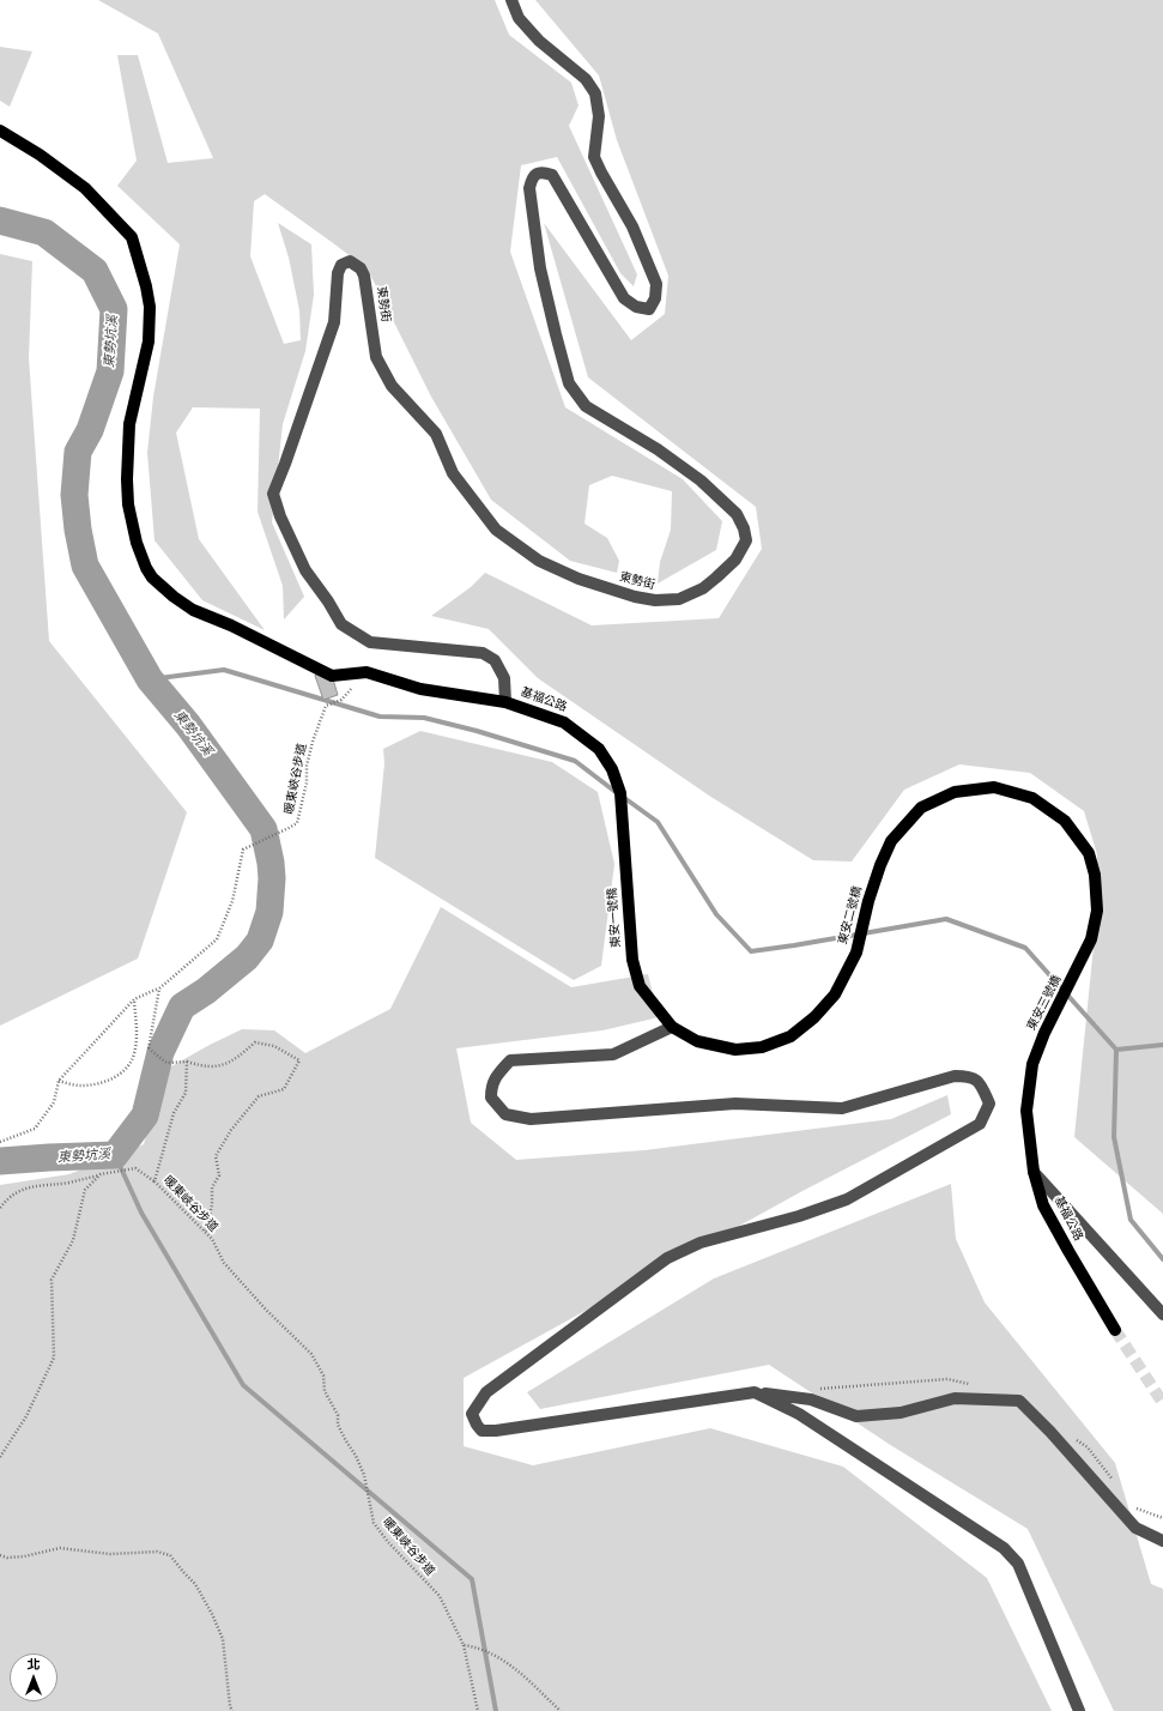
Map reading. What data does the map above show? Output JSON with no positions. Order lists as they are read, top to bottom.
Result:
{
  "streets": {
    "main road": [
      "基福公路",
      "東安二號橋",
      "東安一號橋",
      "東安三號橋"
    ],
    "street": ["東勢街"],
    "path": ["暖東峽谷步道"]
  },
  "crossings": [
    ["東勢街", "基福公路"],
    ["基福公路", "東安一號橋"],
    ["基福公路", "東安三號橋"],
    ["東安二號橋", "東安一號橋"],
    ["東安二號橋", "東安三號橋"]
  ],
  "water": ["東勢坑溪"],
  "north": "top"
}
